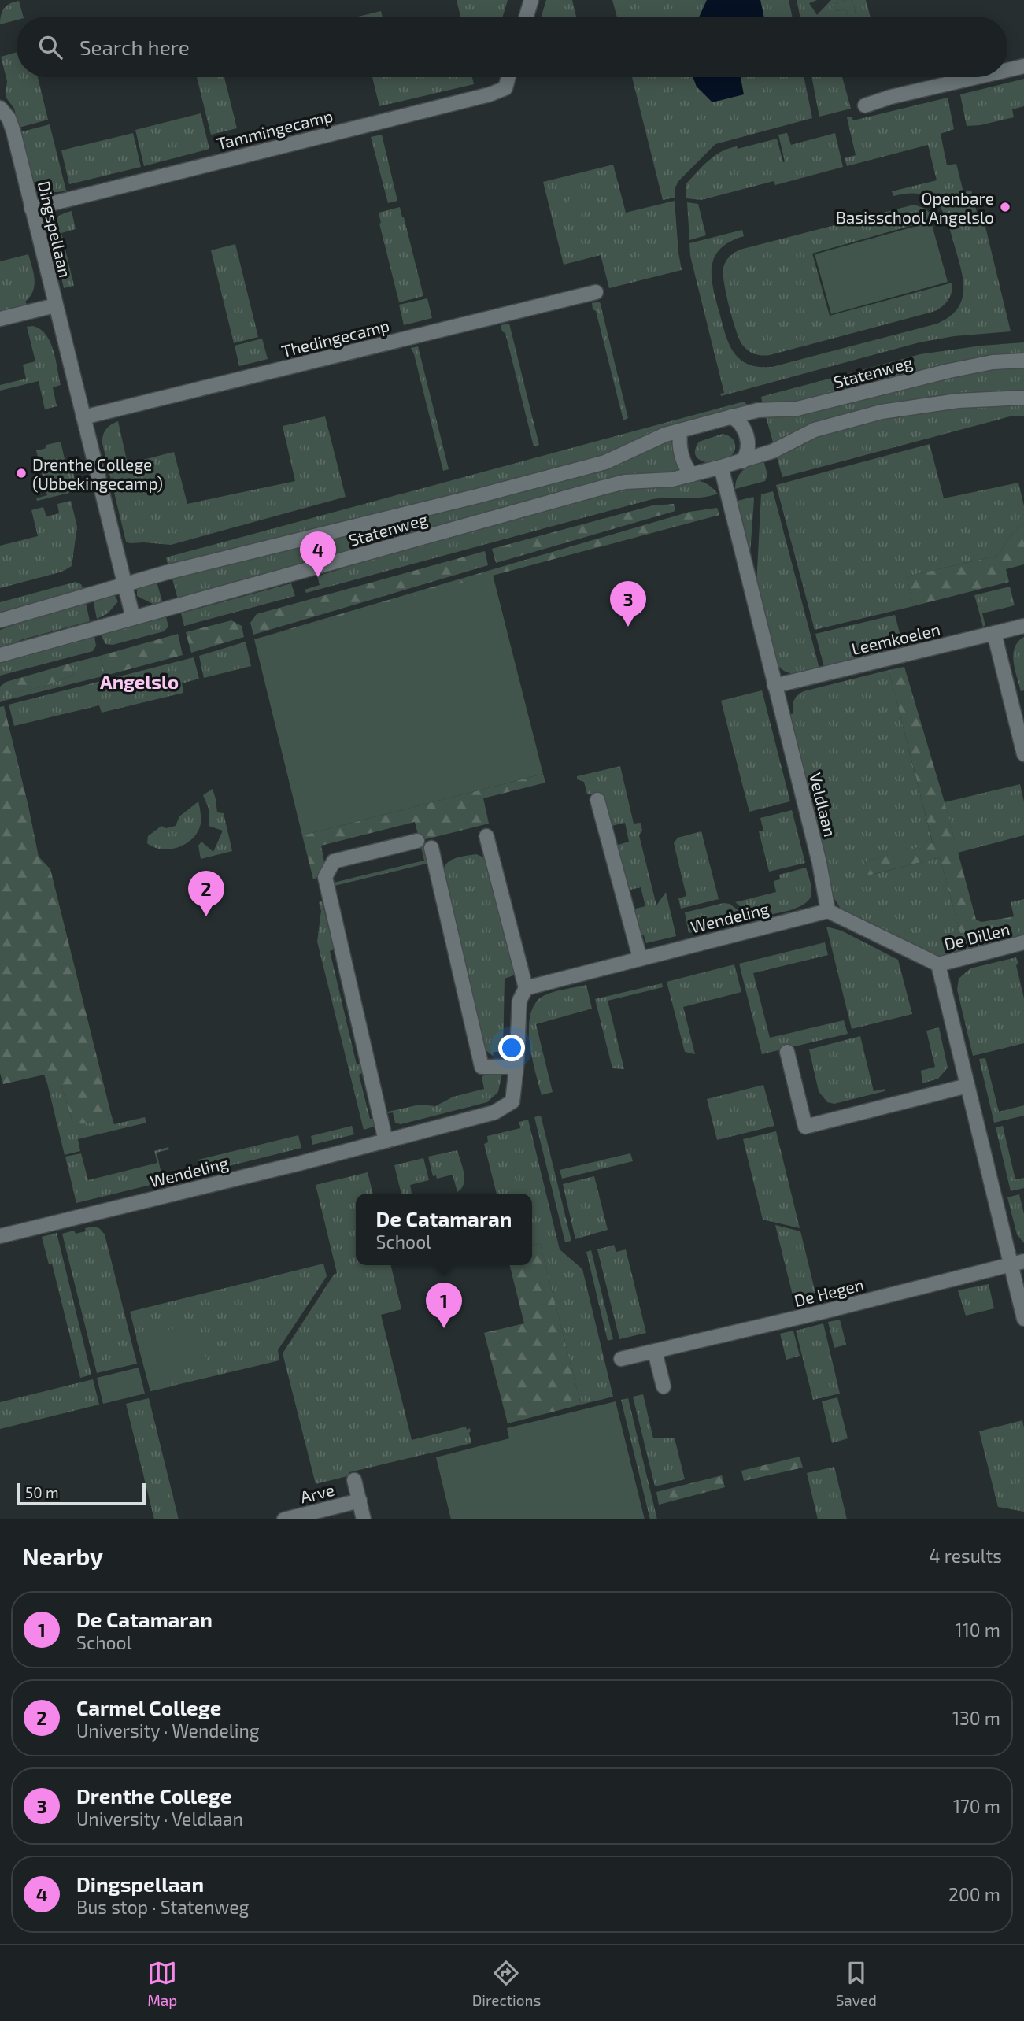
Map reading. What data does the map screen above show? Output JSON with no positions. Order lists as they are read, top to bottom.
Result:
{
  "streets": {
    "street": [
      "Tammingecamp",
      "Dingspellaan",
      "Thedingecamp",
      "Statenweg",
      "Leemkoelen",
      "Veldlaan",
      "Wendeling",
      "De Dillen",
      "De Hegen",
      "Arve"
    ]
  },
  "crossings": [
    ["Tammingecamp", "Dingspellaan"],
    ["Dingspellaan", "Thedingecamp"],
    ["Dingspellaan", "Statenweg"],
    ["Statenweg", "Veldlaan"],
    ["Leemkoelen", "Veldlaan"],
    ["Veldlaan", "Wendeling"]
  ],
  "districts": ["Angelslo"],
  "places": ["Openbare Basisschool Angelslo", "Drenthe College (Ubbekingecamp)"],
  "scale_bar": "50 m",
  "page": {
    "search": "Search here",
    "pins": [
      "4",
      "3",
      "2",
      "1"
    ],
    "popup": ["De Catamaran", "School"],
    "scale": "50 m",
    "heading": ["Nearby", "4 results"],
    "list": [
      {
        "mark": "1",
        "name": "De Catamaran",
        "note": "School",
        "value": "110 m"
      },
      {
        "mark": "2",
        "name": "Carmel College",
        "note": "University · Wendeling",
        "value": "130 m"
      },
      {
        "mark": "3",
        "name": "Drenthe College",
        "note": "University · Veldlaan",
        "value": "170 m"
      },
      {
        "mark": "4",
        "name": "Dingspellaan",
        "note": "Bus stop · Statenweg",
        "value": "200 m"
      }
    ],
    "nav": ["Map", "Directions", "Saved"]
  }
}
